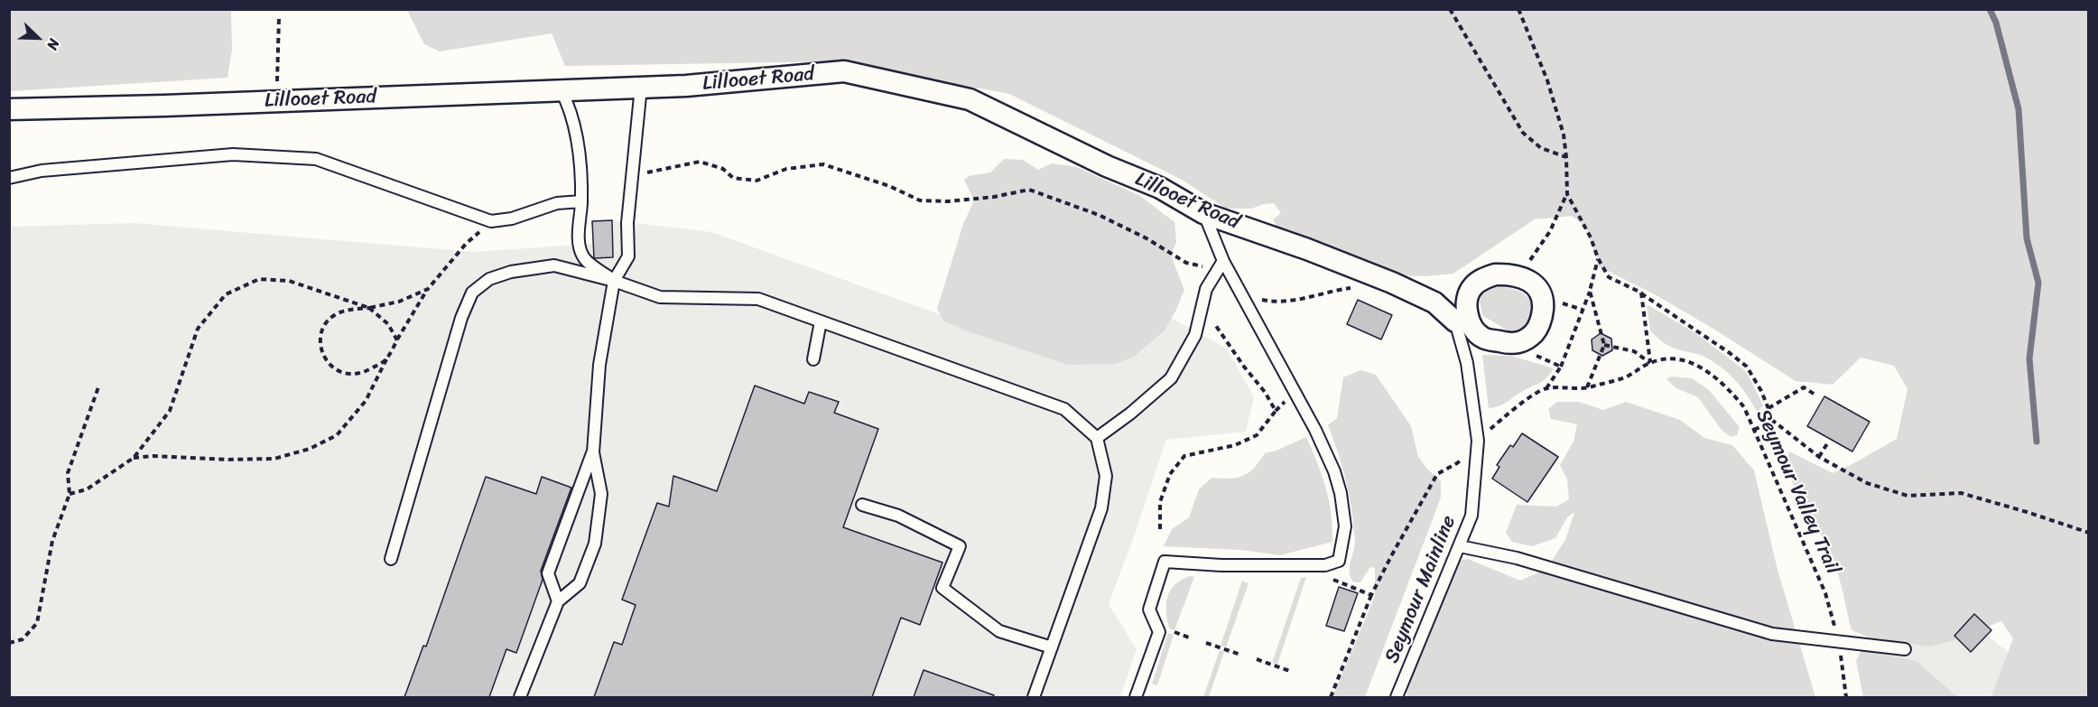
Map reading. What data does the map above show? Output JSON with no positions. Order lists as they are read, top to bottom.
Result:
{
  "streets": {
    "street": ["Lillooet Road"],
    "lane": ["Seymour Mainline"],
    "path": ["Seymour Valley Trail"]
  },
  "crossings": [
    ["Lillooet Road", "Seymour Mainline"]
  ],
  "north": "bottom right"
}
